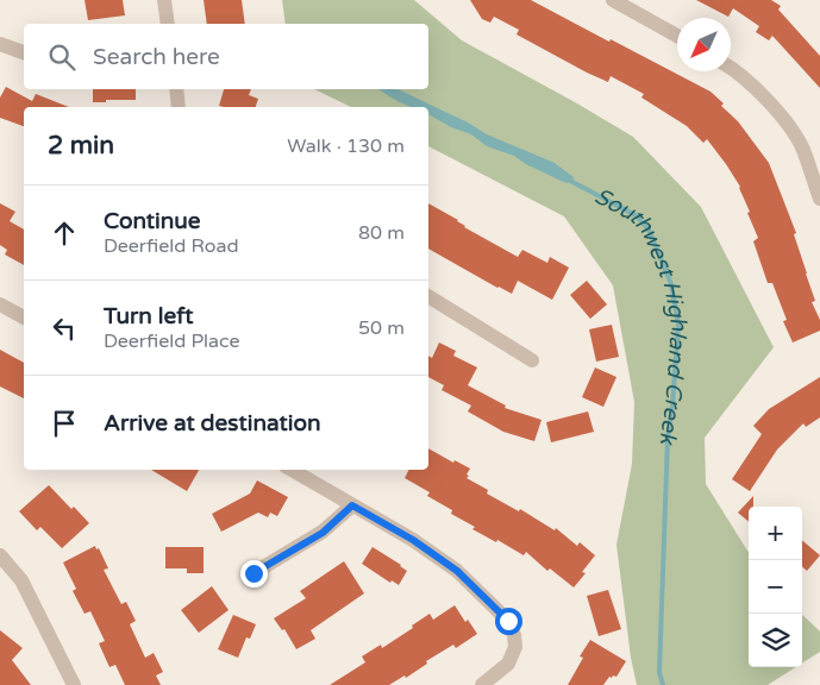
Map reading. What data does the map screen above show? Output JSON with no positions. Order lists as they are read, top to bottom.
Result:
{
  "water": ["Southwest Highland Creek"],
  "north": "bottom left",
  "page": {
    "search": "Search here",
    "heading": ["2 min", "Walk · 130 m"],
    "list": [
      ["Continue", "Deerfield Road", "80 m"],
      ["Turn left", "Deerfield Place", "50 m"],
      "Arrive at destination"
    ],
    "map_buttons": ["+", "−"]
  }
}
